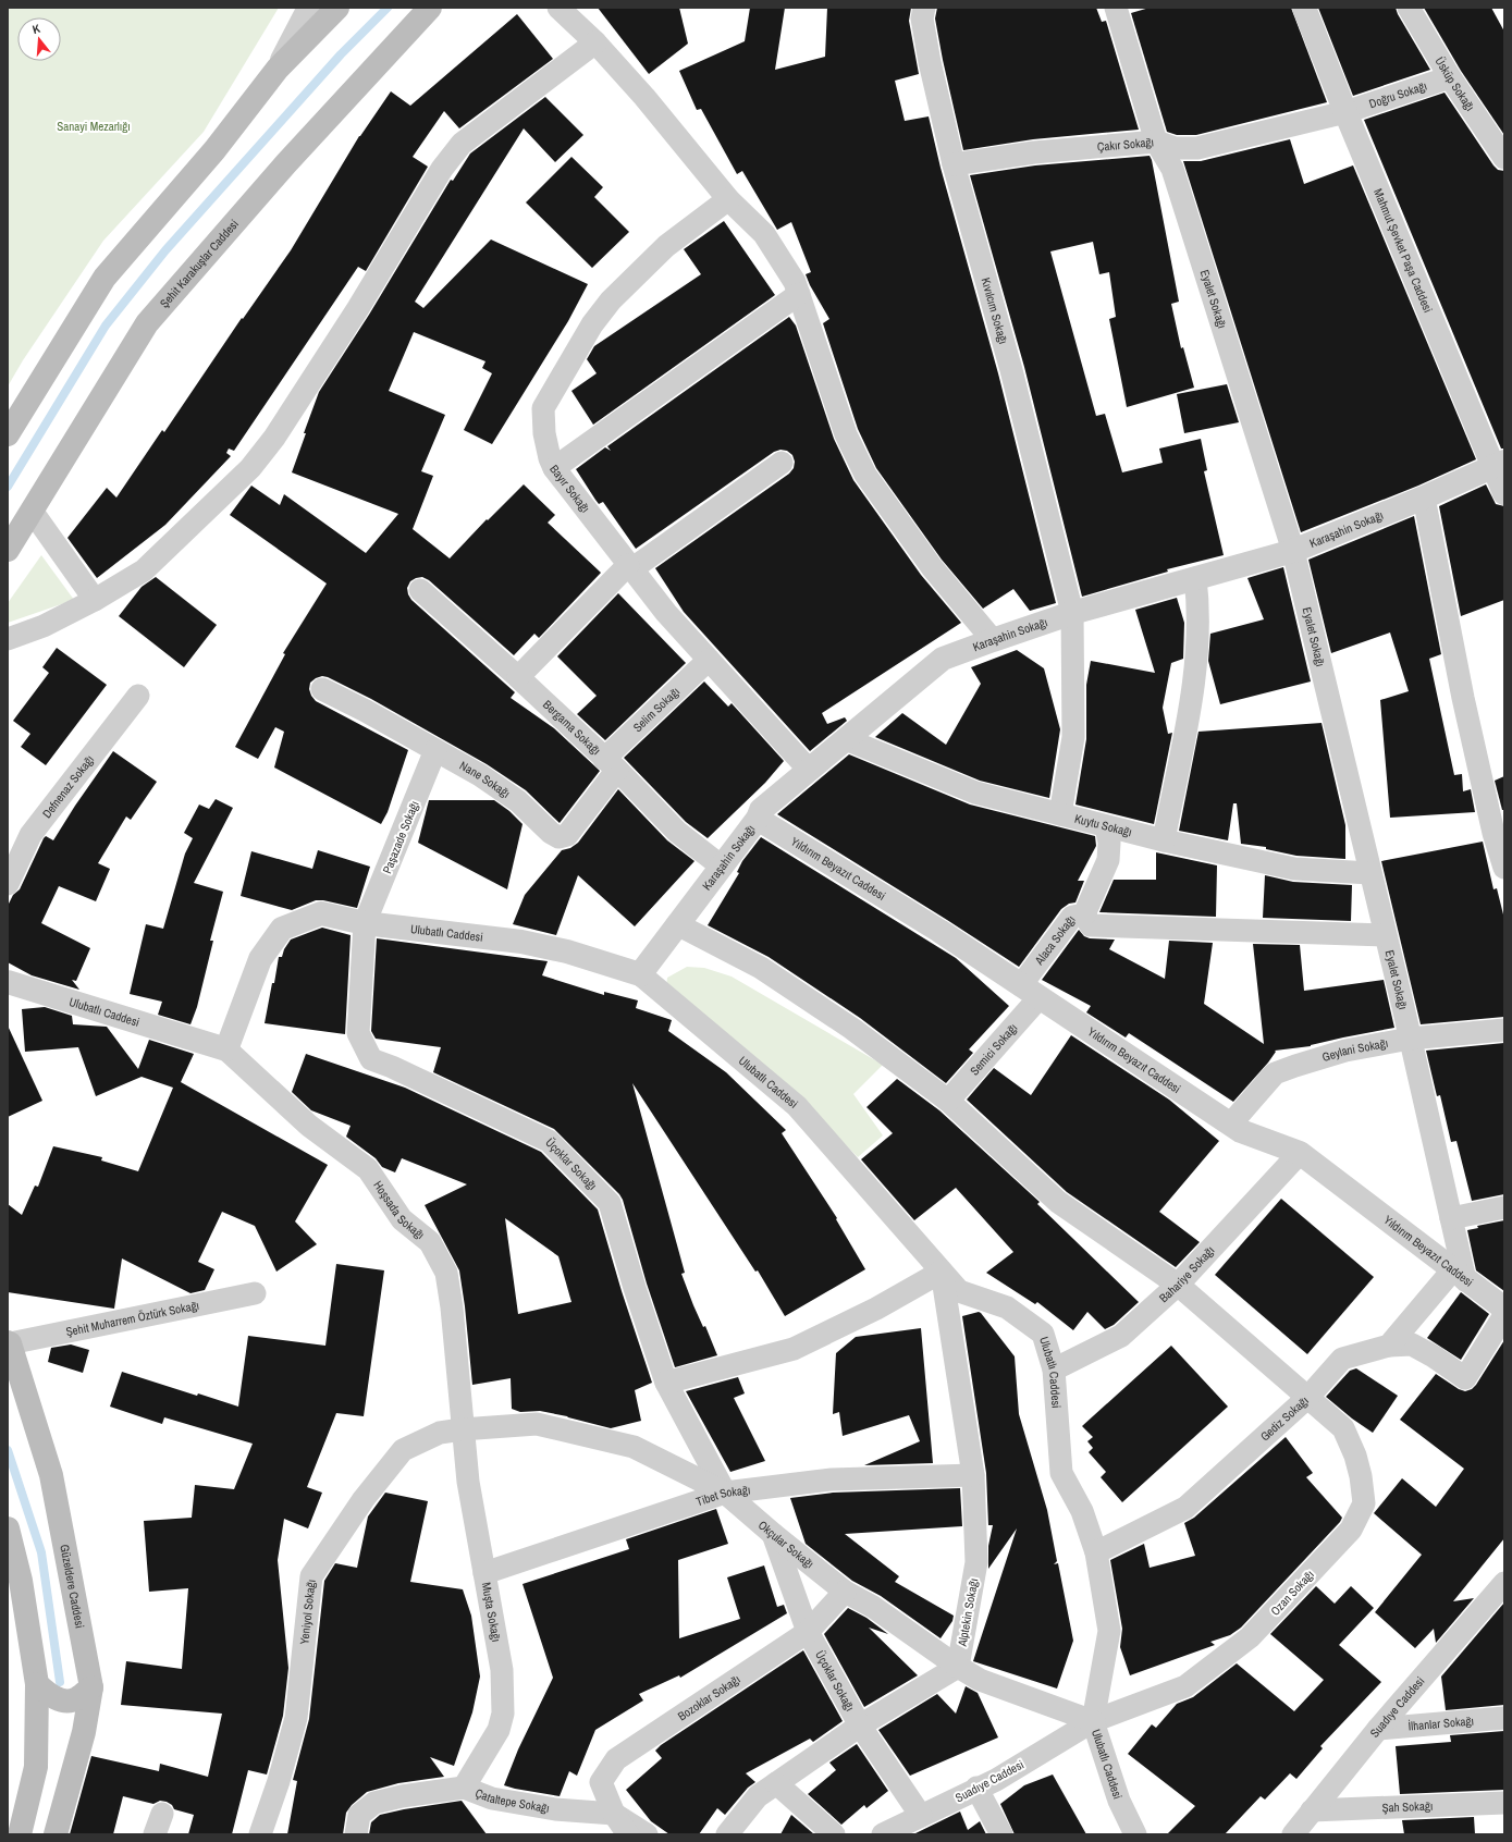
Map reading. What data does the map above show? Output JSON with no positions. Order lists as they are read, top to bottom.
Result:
{
  "streets": {
    "main road": ["Şehit Karakuşlar Caddesi", "Güzeldere Caddesi"],
    "street": [
      "Üsküp Sokağı",
      "Doğru Sokağı",
      "Çakır Sokağı",
      "Mahmut Şevket Paşa Caddesi",
      "Eyalet Sokağı",
      "Kıvılcım Sokağı",
      "Bayır Sokağı",
      "Karaşahin Sokağı",
      "Selim Sokağı",
      "Bergama Sokağı",
      "Nane Sokağı",
      "Defnenaz Sokağı",
      "Kuytu Sokağı",
      "Paşazade Sokağı",
      "Yıldırım Beyazıt Caddesi",
      "Ulubatlı Caddesi",
      "Alaca Sokağı",
      "Semici Sokağı",
      "Geylani Sokağı",
      "Üçoklar Sokağı",
      "Hoşsada Sokağı",
      "Bahariye Sokağı",
      "Şehit Muharrem Öztürk Sokağı",
      "Gediz Sokağı",
      "Tibet Sokağı",
      "Okçular Sokağı",
      "Ozan Sokağı",
      "Yeniyol Sokağı",
      "Muşta Sokağı",
      "Alptekin Sokağı",
      "Bozoklar Sokağı",
      "Suadıye Caddesi",
      "İlhanlar Sokağı",
      "Çataltepe Sokağı",
      "Şah Sokağı"
    ]
  },
  "crossings": [
    ["Üsküp Sokağı", "Doğru Sokağı"],
    ["Doğru Sokağı", "Çakır Sokağı"],
    ["Doğru Sokağı", "Mahmut Şevket Paşa Caddesi"],
    ["Çakır Sokağı", "Mahmut Şevket Paşa Caddesi"],
    ["Çakır Sokağı", "Eyalet Sokağı"],
    ["Çakır Sokağı", "Kıvılcım Sokağı"],
    ["Mahmut Şevket Paşa Caddesi", "Karaşahin Sokağı"],
    ["Eyalet Sokağı", "Karaşahin Sokağı"],
    ["Eyalet Sokağı", "Kuytu Sokağı"],
    ["Eyalet Sokağı", "Yıldırım Beyazıt Caddesi"],
    ["Eyalet Sokağı", "Geylani Sokağı"],
    ["Kıvılcım Sokağı", "Karaşahin Sokağı"],
    ["Kıvılcım Sokağı", "Kuytu Sokağı"],
    ["Bayır Sokağı", "Karaşahin Sokağı"],
    ["Bayır Sokağı", "Selim Sokağı"],
    ["Karaşahin Sokağı", "Bergama Sokağı"],
    ["Karaşahin Sokağı", "Kuytu Sokağı"],
    ["Karaşahin Sokağı", "Yıldırım Beyazıt Caddesi"],
    ["Karaşahin Sokağı", "Ulubatlı Caddesi"],
    ["Karaşahin Sokağı", "Ozan Sokağı"],
    ["Selim Sokağı", "Bergama Sokağı"],
    ["Selim Sokağı", "Nane Sokağı"],
    ["Bergama Sokağı", "Nane Sokağı"],
    ["Nane Sokağı", "Paşazade Sokağı"],
    ["Kuytu Sokağı", "Alaca Sokağı"],
    ["Paşazade Sokağı", "Ulubatlı Caddesi"],
    ["Paşazade Sokağı", "Üçoklar Sokağı"],
    ["Yıldırım Beyazıt Caddesi", "Alaca Sokağı"],
    ["Yıldırım Beyazıt Caddesi", "Semici Sokağı"],
    ["Yıldırım Beyazıt Caddesi", "Geylani Sokağı"],
    ["Yıldırım Beyazıt Caddesi", "Bahariye Sokağı"],
    ["Ulubatlı Caddesi", "Üçoklar Sokağı"],
    ["Ulubatlı Caddesi", "Hoşsada Sokağı"],
    ["Ulubatlı Caddesi", "Bahariye Sokağı"],
    ["Ulubatlı Caddesi", "Gediz Sokağı"],
    ["Ulubatlı Caddesi", "Okçular Sokağı"],
    ["Ulubatlı Caddesi", "Ozan Sokağı"],
    ["Ulubatlı Caddesi", "Alptekin Sokağı"],
    ["Ulubatlı Caddesi", "Suadıye Caddesi"],
    ["Alaca Sokağı", "Semici Sokağı"],
    ["Semici Sokağı", "Ozan Sokağı"],
    ["Üçoklar Sokağı", "Tibet Sokağı"],
    ["Üçoklar Sokağı", "Okçular Sokağı"],
    ["Üçoklar Sokağı", "Bozoklar Sokağı"],
    ["Üçoklar Sokağı", "Suadıye Caddesi"],
    ["Hoşsada Sokağı", "Okçular Sokağı"],
    ["Hoşsada Sokağı", "Yeniyol Sokağı"],
    ["Hoşsada Sokağı", "Muşta Sokağı"],
    ["Bahariye Sokağı", "Ozan Sokağı"],
    ["Şehit Muharrem Öztürk Sokağı", "Güzeldere Caddesi"],
    ["Gediz Sokağı", "Ozan Sokağı"],
    ["Tibet Sokağı", "Okçular Sokağı"],
    ["Tibet Sokağı", "Muşta Sokağı"],
    ["Tibet Sokağı", "Alptekin Sokağı"],
    ["Okçular Sokağı", "Ozan Sokağı"],
    ["Okçular Sokağı", "Yeniyol Sokağı"],
    ["Okçular Sokağı", "Muşta Sokağı"],
    ["Okçular Sokağı", "Alptekin Sokağı"],
    ["Okçular Sokağı", "Bozoklar Sokağı"],
    ["Okçular Sokağı", "Suadıye Caddesi"],
    ["Ozan Sokağı", "Suadıye Caddesi"],
    ["Yeniyol Sokağı", "Muşta Sokağı"],
    ["Muşta Sokağı", "Çataltepe Sokağı"],
    ["Bozoklar Sokağı", "Çataltepe Sokağı"],
    ["Suadıye Caddesi", "İlhanlar Sokağı"],
    ["Suadıye Caddesi", "Şah Sokağı"]
  ],
  "parks": ["Sanayi Mezarlığı"],
  "north": "top"
}
